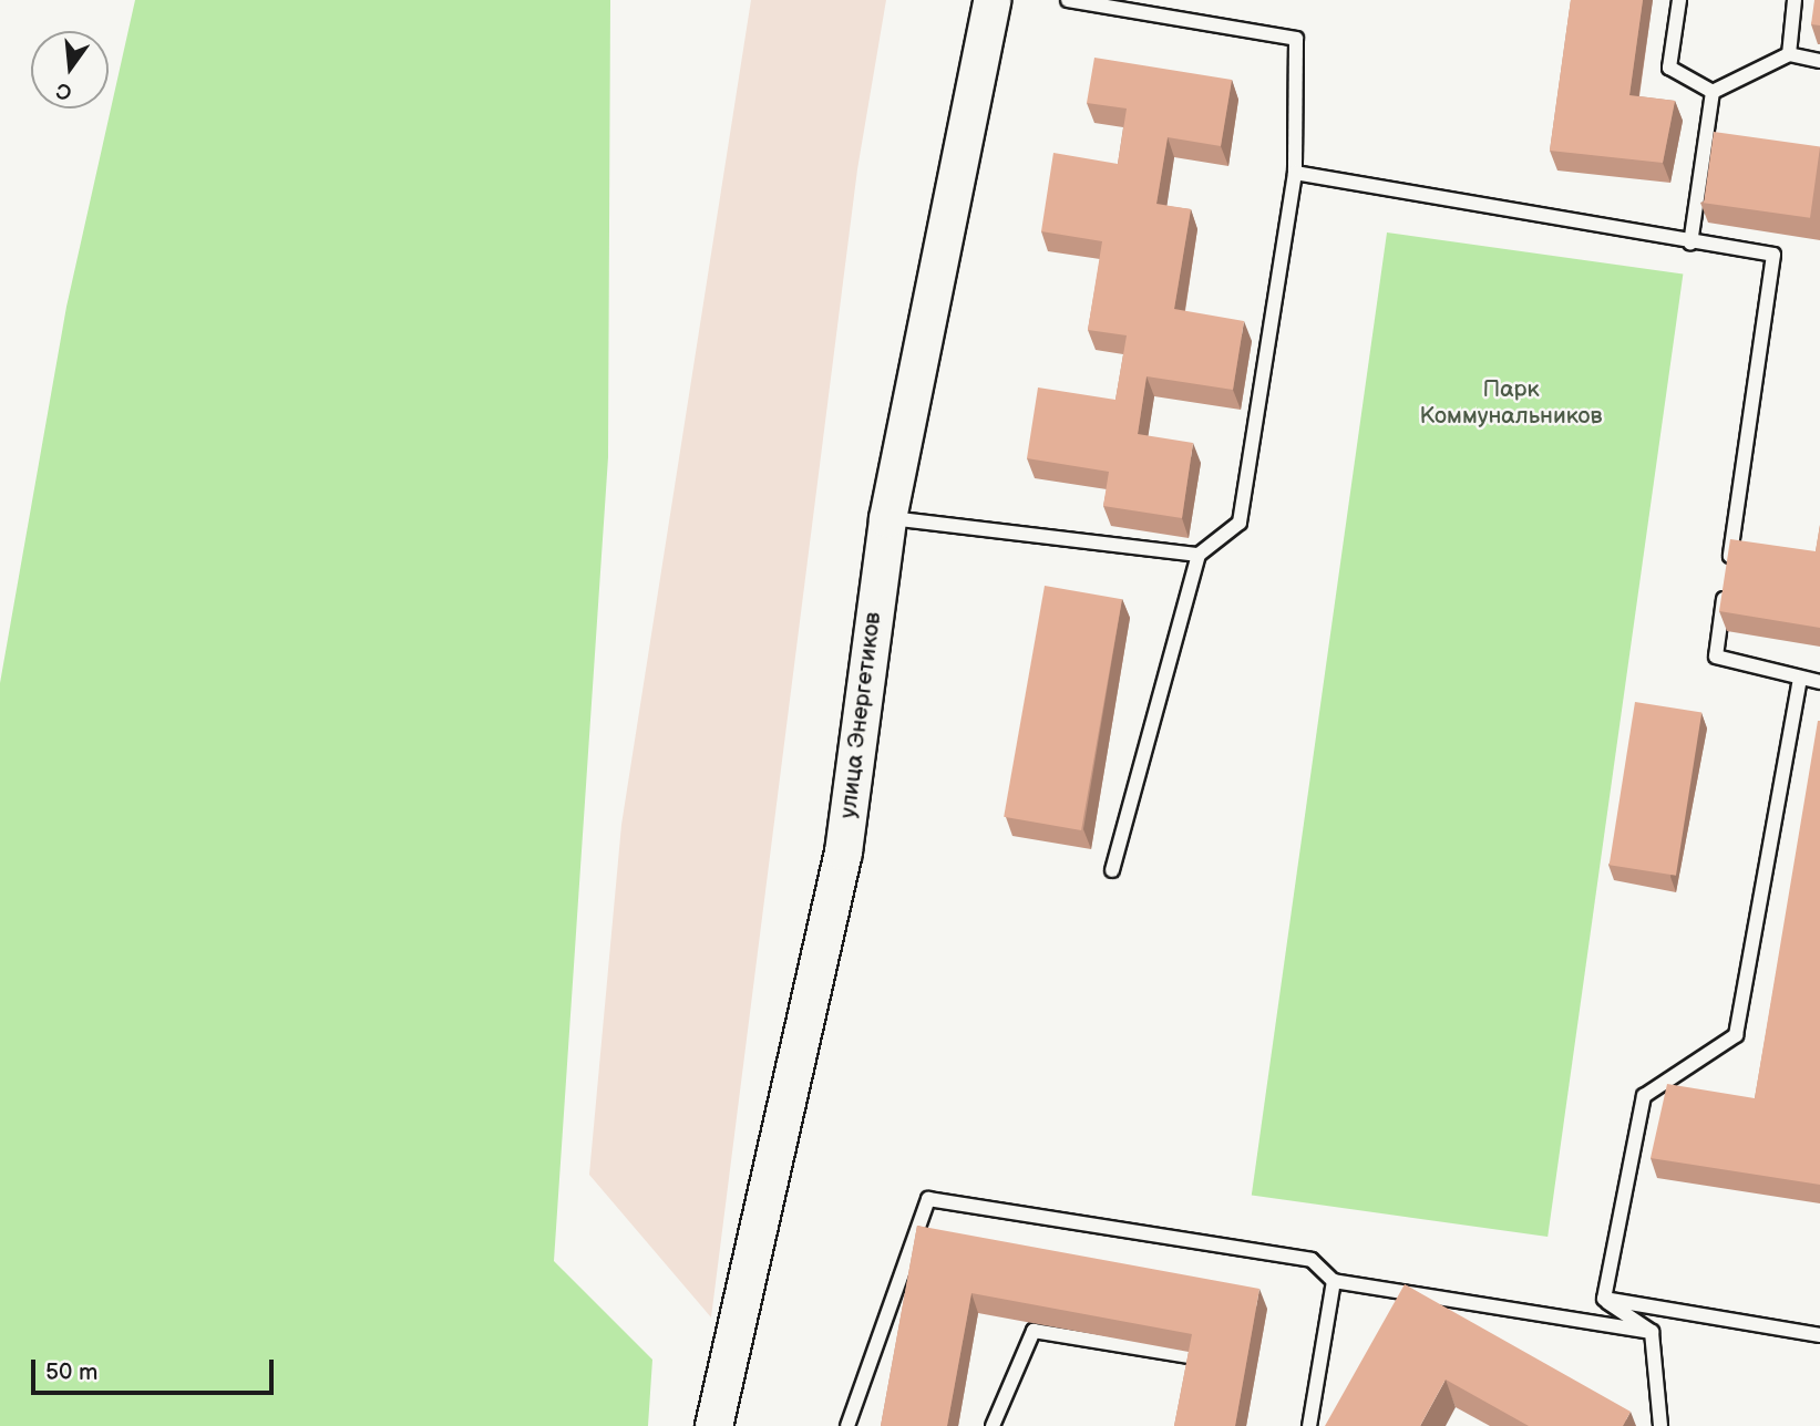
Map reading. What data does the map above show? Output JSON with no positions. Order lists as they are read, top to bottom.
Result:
{
  "streets": {
    "street": ["улица Энергетиков"]
  },
  "parks": ["Парк Коммунальников"],
  "scale_bar": "50 m",
  "north": "bottom"
}
